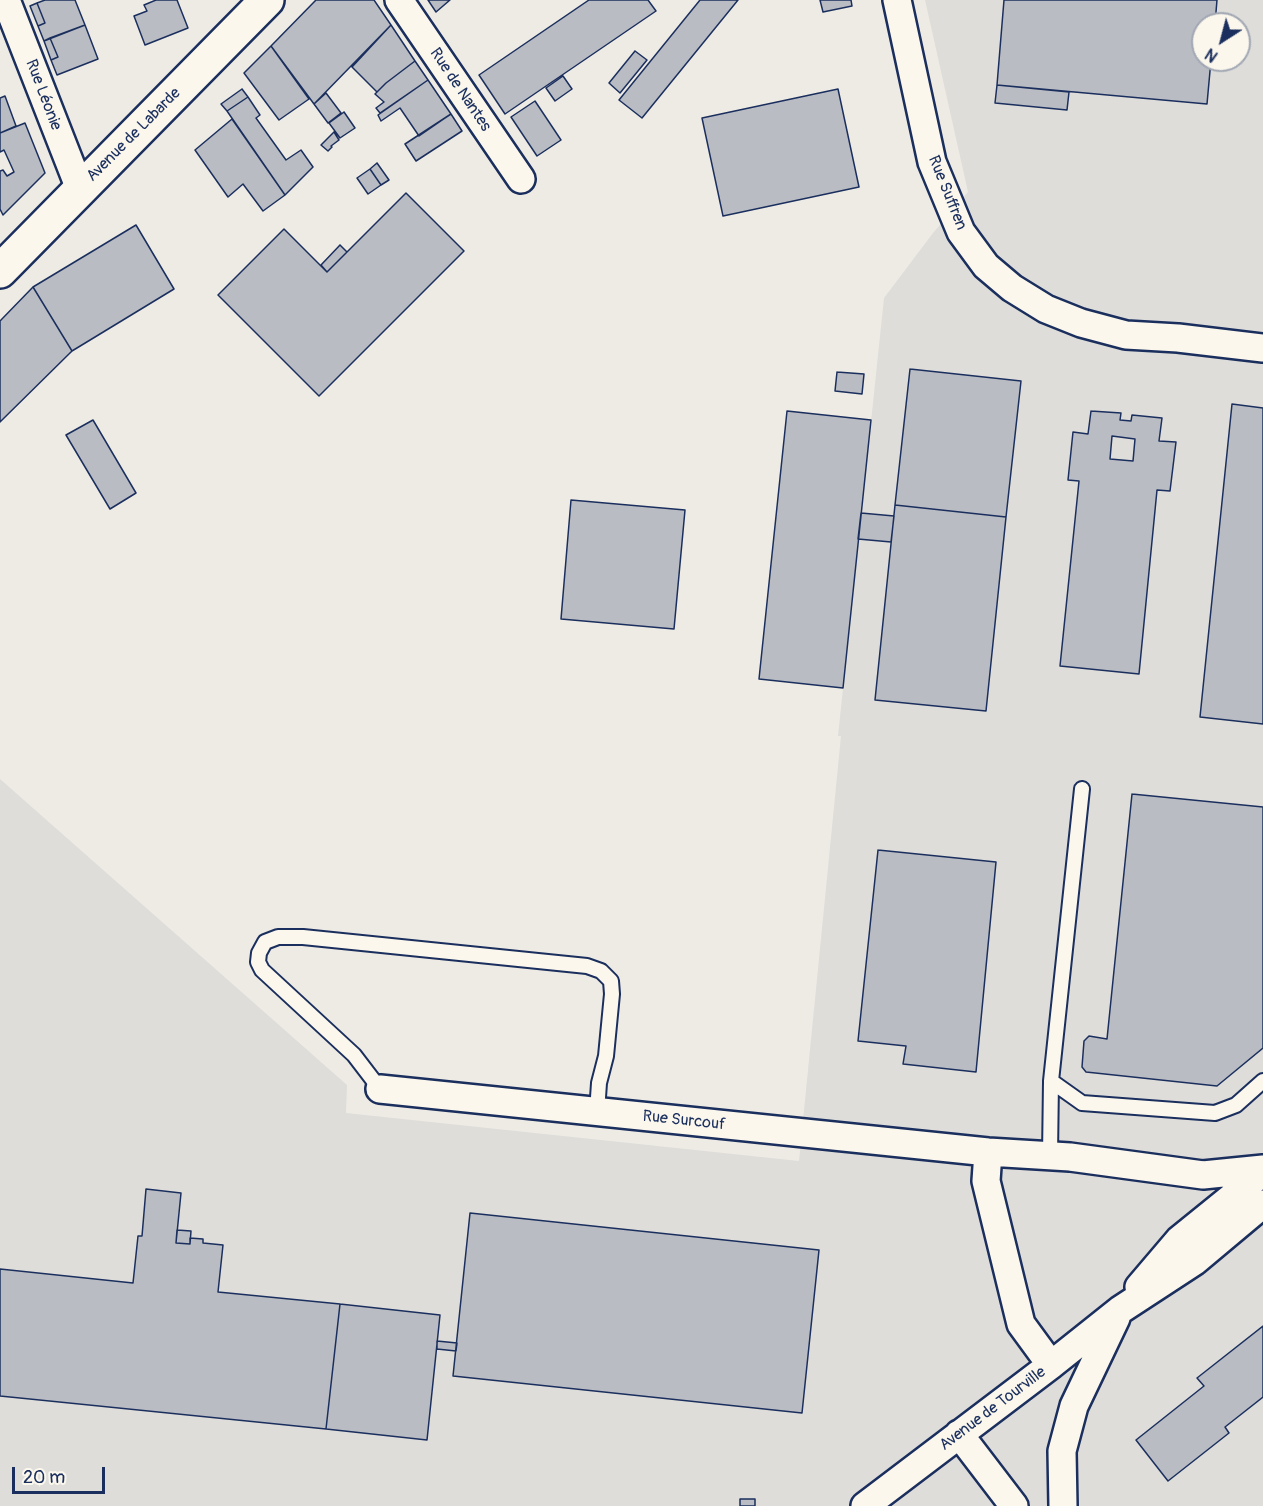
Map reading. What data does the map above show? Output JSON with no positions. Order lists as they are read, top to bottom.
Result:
{
  "streets": {
    "main road": ["Avenue de Labarde"],
    "street": [
      "Rue de Nantes",
      "Rue Léonie",
      "Rue Suffren",
      "Rue Surcouf",
      "Avenue de Tourville"
    ]
  },
  "crossings": [
    ["Rue Léonie", "Avenue de Labarde"],
    ["Rue Surcouf", "Avenue de Tourville"]
  ],
  "scale_bar": "20 m",
  "north": "bottom left"
}
